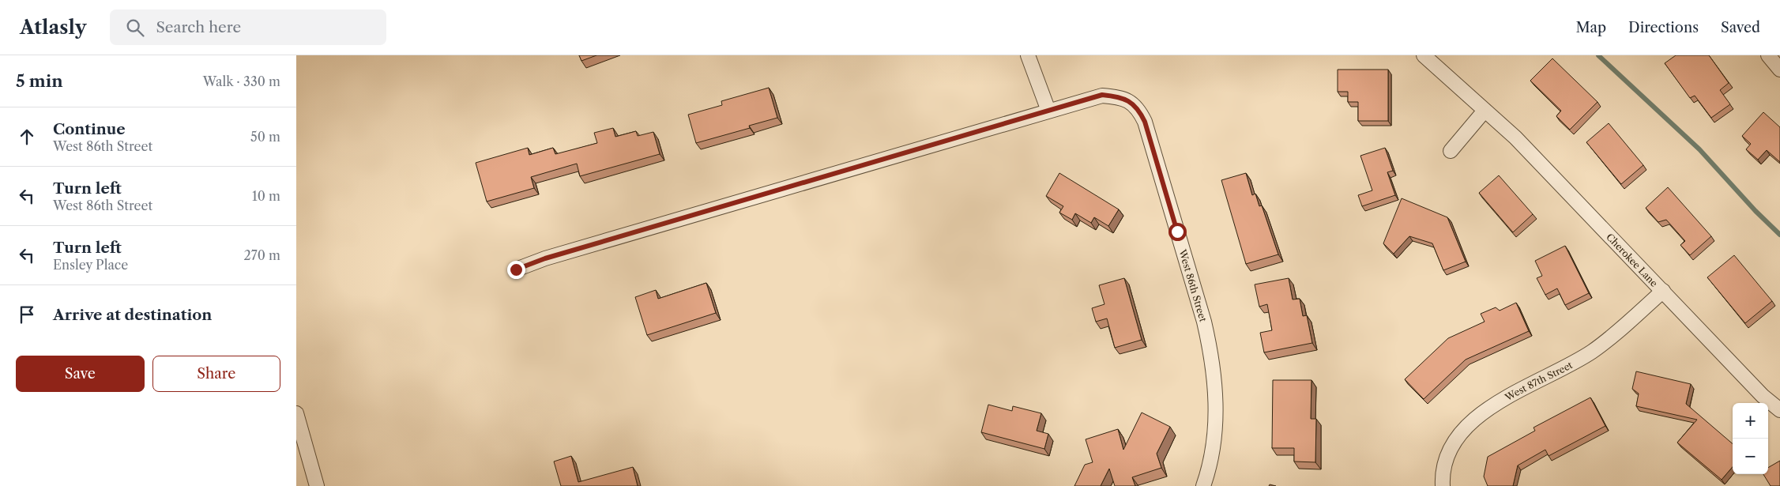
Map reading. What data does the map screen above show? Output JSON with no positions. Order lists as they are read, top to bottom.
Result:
{
  "streets": {
    "street": ["Cherokee Lane", "West 86th Street", "West 87th Street"]
  },
  "crossings": [
    ["Cherokee Lane", "West 87th Street"]
  ],
  "page": {
    "header": "Atlasly",
    "search": "Search here",
    "nav": ["Map", "Directions", "Saved"],
    "heading": ["5 min", "Walk · 330 m"],
    "list": [
      ["Continue", "West 86th Street", "50 m"],
      ["Turn left", "West 86th Street", "10 m"],
      ["Turn left", "Ensley Place", "270 m"],
      "Arrive at destination"
    ],
    "buttons": ["Save", "Share"],
    "map_buttons": ["+", "−"]
  }
}
